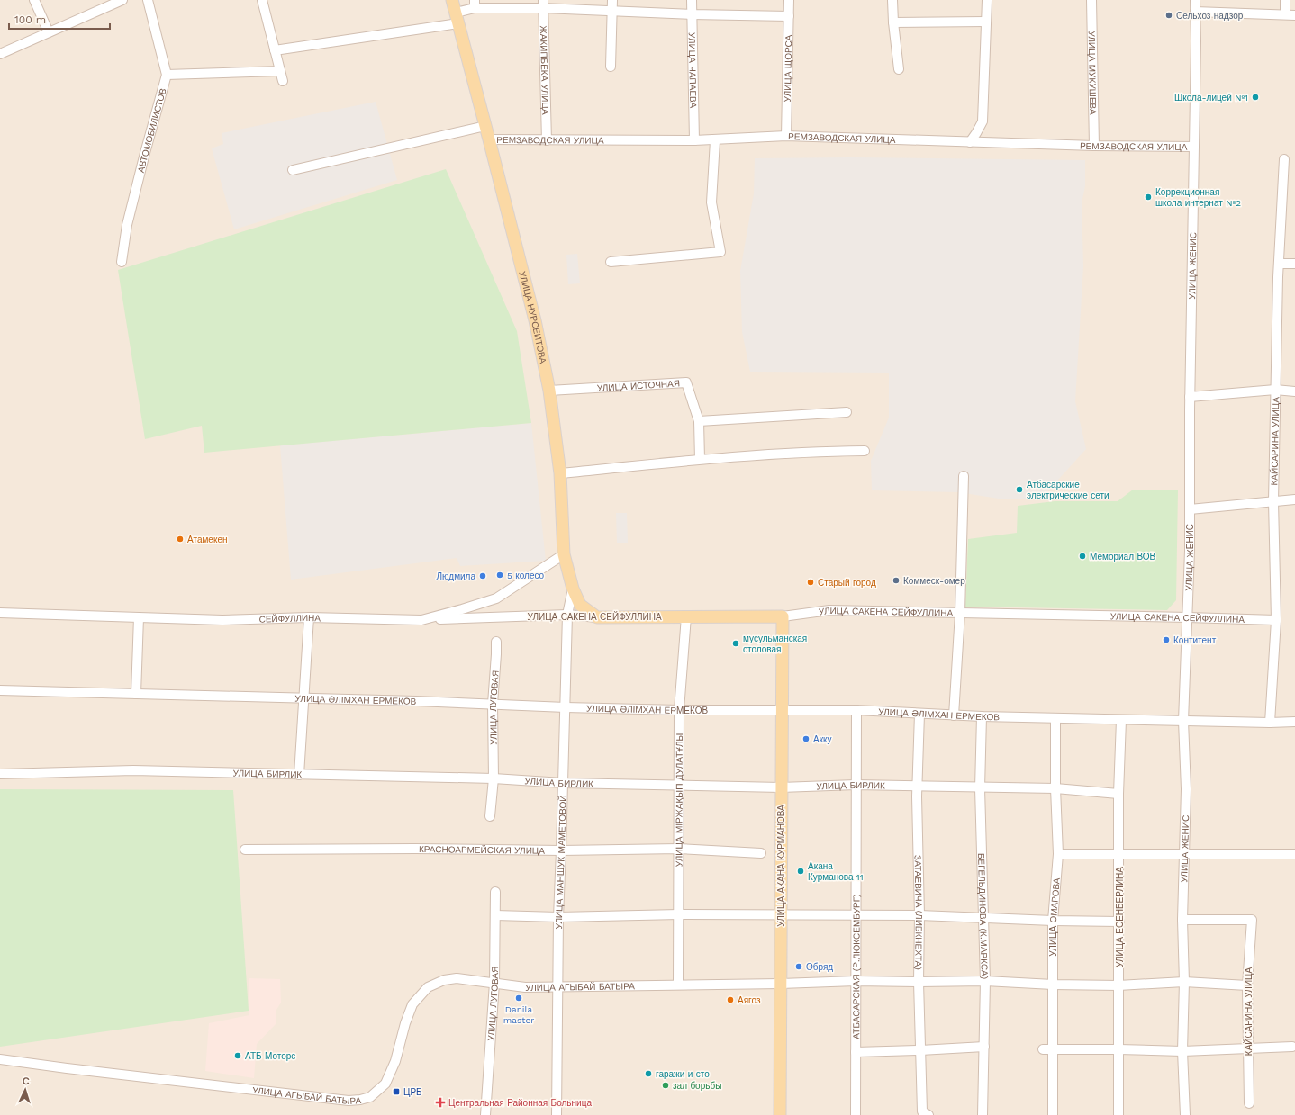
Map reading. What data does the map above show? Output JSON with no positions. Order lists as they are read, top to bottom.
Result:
{
  "streets": {
    "main road": ["УЛИЦА НУРСЕИТОВА", "УЛИЦА САКЕНА СЕЙФУЛЛИНА", "УЛИЦА АКАНА КУРМАНОВА"],
    "street": [
      "УЛИЦА ЩОРСА",
      "ЖАКИПБЕКА УЛИЦА",
      "УЛИЦА ЧАПАЕВА",
      "УЛИЦА МУКУШЕВА",
      "АВТОМОБИЛИСТОВ",
      "РЕМЗАВОДСКАЯ УЛИЦА",
      "УЛИЦА ЖЕНИС",
      "УЛИЦА ИСТОЧНАЯ",
      "КАЙСАРИНА УЛИЦА",
      "СЕЙФУЛЛИНА",
      "УЛИЦА ӘЛІМХАН ЕРМЕКОВ",
      "УЛИЦА ЛУГОВАЯ",
      "УЛИЦА БИРЛИК",
      "УЛИЦА МІРЖАҚЫП ДУЛАТҰЛЫ",
      "КРАСНОАРМЕЙСКАЯ УЛИЦА",
      "УЛИЦА МАНШУК МАМЕТОВОЙ",
      "ЗАТАЕВИЧА (ЛИБКНЕХТА)",
      "БЕГЕЛЬДИНОВА (К.МАРКСА)",
      "УЛИЦА ОМАРОВА",
      "УЛИЦА ЕСЕНБЕРЛИНА",
      "АТБАСАРСКАЯ (Р.ЛЮКСЕМБУРГ)",
      "УЛИЦА АГЫБАЙ БАТЫРА"
    ]
  },
  "crossings": [
    ["УЛИЦА ЩОРСА", "РЕМЗАВОДСКАЯ УЛИЦА"],
    ["ЖАКИПБЕКА УЛИЦА", "РЕМЗАВОДСКАЯ УЛИЦА"],
    ["УЛИЦА ЧАПАЕВА", "РЕМЗАВОДСКАЯ УЛИЦА"],
    ["УЛИЦА МУКУШЕВА", "РЕМЗАВОДСКАЯ УЛИЦА"],
    ["РЕМЗАВОДСКАЯ УЛИЦА", "УЛИЦА ЖЕНИС"],
    ["РЕМЗАВОДСКАЯ УЛИЦА", "УЛИЦА НУРСЕИТОВА"],
    ["УЛИЦА ЖЕНИС", "КАЙСАРИНА УЛИЦА"],
    ["УЛИЦА ЖЕНИС", "УЛИЦА САКЕНА СЕЙФУЛЛИНА"],
    ["УЛИЦА ЖЕНИС", "УЛИЦА ӘЛІМХАН ЕРМЕКОВ"],
    ["УЛИЦА ЖЕНИС", "УЛИЦА АГЫБАЙ БАТЫРА"],
    ["УЛИЦА НУРСЕИТОВА", "УЛИЦА ИСТОЧНАЯ"],
    ["УЛИЦА НУРСЕИТОВА", "УЛИЦА САКЕНА СЕЙФУЛЛИНА"],
    ["УЛИЦА НУРСЕИТОВА", "СЕЙФУЛЛИНА"],
    ["УЛИЦА НУРСЕИТОВА", "УЛИЦА МАНШУК МАМЕТОВОЙ"],
    ["КАЙСАРИНА УЛИЦА", "УЛИЦА САКЕНА СЕЙФУЛЛИНА"],
    ["КАЙСАРИНА УЛИЦА", "УЛИЦА ӘЛІМХАН ЕРМЕКОВ"],
    ["КАЙСАРИНА УЛИЦА", "УЛИЦА АГЫБАЙ БАТЫРА"],
    ["УЛИЦА САКЕНА СЕЙФУЛЛИНА", "СЕЙФУЛЛИНА"],
    ["УЛИЦА САКЕНА СЕЙФУЛЛИНА", "УЛИЦА МІРЖАҚЫП ДУЛАТҰЛЫ"],
    ["УЛИЦА САКЕНА СЕЙФУЛЛИНА", "УЛИЦА МАНШУК МАМЕТОВОЙ"],
    ["УЛИЦА САКЕНА СЕЙФУЛЛИНА", "УЛИЦА АКАНА КУРМАНОВА"],
    ["УЛИЦА ӘЛІМХАН ЕРМЕКОВ", "УЛИЦА ЛУГОВАЯ"],
    ["УЛИЦА ӘЛІМХАН ЕРМЕКОВ", "УЛИЦА МІРЖАҚЫП ДУЛАТҰЛЫ"],
    ["УЛИЦА ӘЛІМХАН ЕРМЕКОВ", "УЛИЦА МАНШУК МАМЕТОВОЙ"],
    ["УЛИЦА ӘЛІМХАН ЕРМЕКОВ", "УЛИЦА АКАНА КУРМАНОВА"],
    ["УЛИЦА ӘЛІМХАН ЕРМЕКОВ", "ЗАТАЕВИЧА (ЛИБКНЕХТА)"],
    ["УЛИЦА ӘЛІМХАН ЕРМЕКОВ", "БЕГЕЛЬДИНОВА (К.МАРКСА)"],
    ["УЛИЦА ӘЛІМХАН ЕРМЕКОВ", "УЛИЦА ОМАРОВА"],
    ["УЛИЦА ӘЛІМХАН ЕРМЕКОВ", "УЛИЦА ЕСЕНБЕРЛИНА"],
    ["УЛИЦА ӘЛІМХАН ЕРМЕКОВ", "АТБАСАРСКАЯ (Р.ЛЮКСЕМБУРГ)"],
    ["УЛИЦА ЛУГОВАЯ", "УЛИЦА БИРЛИК"],
    ["УЛИЦА ЛУГОВАЯ", "УЛИЦА АГЫБАЙ БАТЫРА"],
    ["УЛИЦА БИРЛИК", "УЛИЦА МІРЖАҚЫП ДУЛАТҰЛЫ"],
    ["УЛИЦА БИРЛИК", "УЛИЦА МАНШУК МАМЕТОВОЙ"],
    ["УЛИЦА БИРЛИК", "УЛИЦА АКАНА КУРМАНОВА"],
    ["УЛИЦА БИРЛИК", "ЗАТАЕВИЧА (ЛИБКНЕХТА)"],
    ["УЛИЦА БИРЛИК", "БЕГЕЛЬДИНОВА (К.МАРКСА)"],
    ["УЛИЦА БИРЛИК", "УЛИЦА ОМАРОВА"],
    ["УЛИЦА БИРЛИК", "УЛИЦА ЕСЕНБЕРЛИНА"],
    ["УЛИЦА БИРЛИК", "АТБАСАРСКАЯ (Р.ЛЮКСЕМБУРГ)"],
    ["УЛИЦА МІРЖАҚЫП ДУЛАТҰЛЫ", "КРАСНОАРМЕЙСКАЯ УЛИЦА"],
    ["УЛИЦА МІРЖАҚЫП ДУЛАТҰЛЫ", "УЛИЦА АГЫБАЙ БАТЫРА"],
    ["КРАСНОАРМЕЙСКАЯ УЛИЦА", "УЛИЦА МАНШУК МАМЕТОВОЙ"],
    ["УЛИЦА МАНШУК МАМЕТОВОЙ", "УЛИЦА АГЫБАЙ БАТЫРА"],
    ["УЛИЦА АКАНА КУРМАНОВА", "УЛИЦА АГЫБАЙ БАТЫРА"],
    ["ЗАТАЕВИЧА (ЛИБКНЕХТА)", "УЛИЦА АГЫБАЙ БАТЫРА"],
    ["БЕГЕЛЬДИНОВА (К.МАРКСА)", "УЛИЦА АГЫБАЙ БАТЫРА"],
    ["УЛИЦА ОМАРОВА", "УЛИЦА АГЫБАЙ БАТЫРА"],
    ["УЛИЦА ЕСЕНБЕРЛИНА", "УЛИЦА АГЫБАЙ БАТЫРА"],
    ["АТБАСАРСКАЯ (Р.ЛЮКСЕМБУРГ)", "УЛИЦА АГЫБАЙ БАТЫРА"]
  ],
  "places": {
    "other": [
      "Сельхоз надзор",
      "Школа-лицей №1",
      "Коррекционная школа интернат №2",
      "Атбасарские электрические сети",
      "Атамекен",
      "Мемориал ВОВ",
      "5 колесо",
      "Людмила",
      "Коммеск-омер",
      "Старый город",
      "Контитент",
      "мусульманская столовая",
      "Акку",
      "Акана Курманова 11",
      "Обряд",
      "Danila master",
      "Аягоз",
      "АТБ Моторс",
      "гаражи и сто",
      "зал борьбы"
    ],
    "transit": ["ЦРБ"],
    "health": ["Центральная Районная Больница"]
  },
  "scale_bar": "100 m",
  "north": "top"
}
